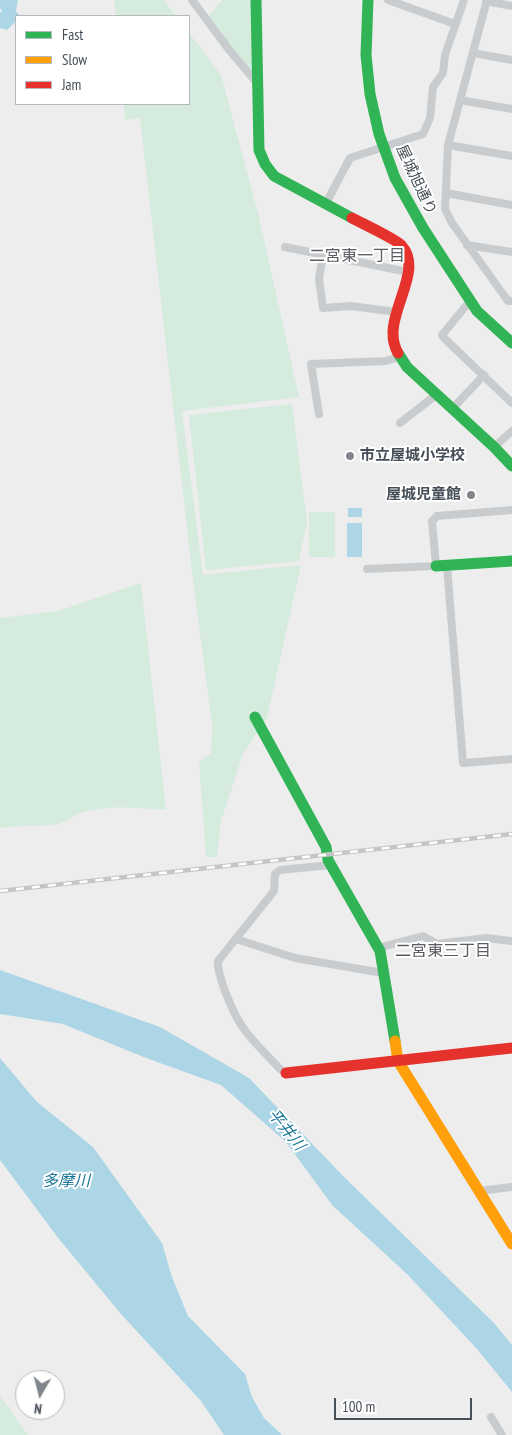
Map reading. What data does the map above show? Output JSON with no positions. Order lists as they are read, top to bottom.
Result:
{
  "streets": {
    "street": ["屋城旭通り"]
  },
  "districts": ["二宮東一丁目", "二宮東三丁目"],
  "water": ["平井川", "多摩川"],
  "places": ["市立屋城小学校", "屋城児童館"],
  "legend": ["Fast", "Slow", "Jam"],
  "scale_bar": "100 m",
  "north": "bottom"
}
